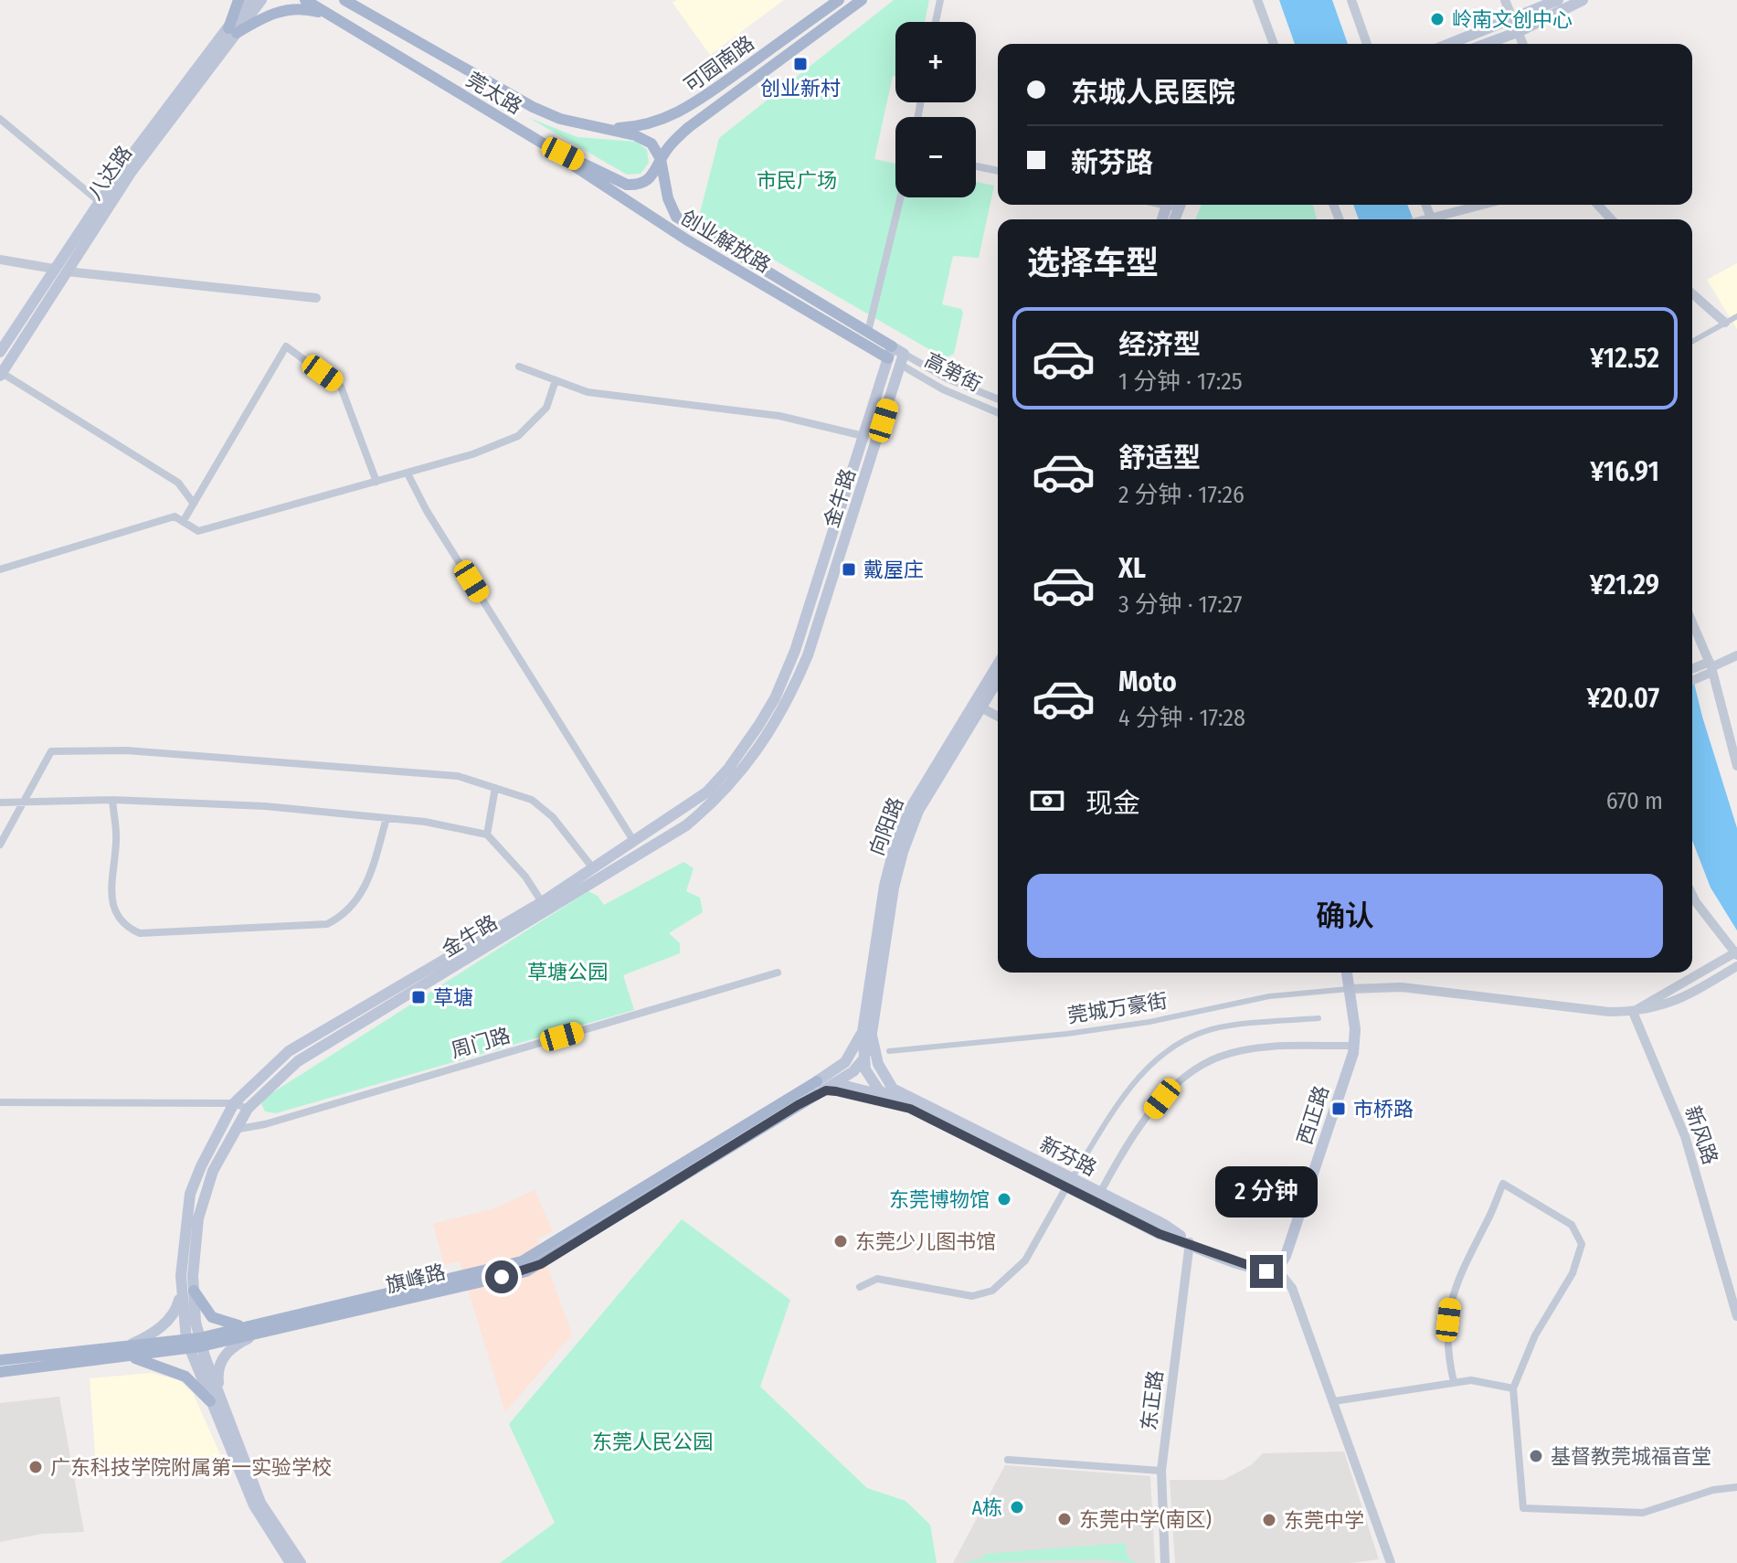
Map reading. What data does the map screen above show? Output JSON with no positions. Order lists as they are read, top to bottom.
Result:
{
  "streets": {
    "main road": [
      "可园南路",
      "莞太路",
      "八达路",
      "创业解放路",
      "高第街",
      "金牛路",
      "向阳路",
      "西正路",
      "新芬路",
      "旗峰路"
    ],
    "street": [
      "莞城万豪街",
      "周门路",
      "新风路",
      "东正路"
    ]
  },
  "crossings": [
    ["可园南路", "莞太路"],
    ["可园南路", "创业解放路"],
    ["莞太路", "创业解放路"],
    ["创业解放路", "高第街"],
    ["高第街", "金牛路"],
    ["金牛路", "周门路"],
    ["金牛路", "旗峰路"],
    ["莞城万豪街", "西正路"],
    ["西正路", "新芬路"],
    ["新芬路", "东正路"]
  ],
  "parks": ["市民广场", "草塘公园", "东莞人民公园"],
  "places": {
    "other": [
      "岭南文创中心",
      "东莞博物馆",
      "东莞少儿图书馆",
      "基督教莞城福音堂",
      "广东科技学院附属第一实验学校",
      "A栋",
      "东莞中学(南区)",
      "东莞中学"
    ],
    "transit": [
      "创业新村",
      "戴屋庄",
      "草塘",
      "市桥路"
    ]
  },
  "page": {
    "map_buttons": ["+", "−"],
    "banner": ["东城人民医院", "新芬路"],
    "heading": "选择车型",
    "list": [
      {
        "name": "经济型",
        "note": "1 分钟 · 17:25",
        "value": "¥12.52"
      },
      {
        "name": "舒适型",
        "note": "2 分钟 · 17:26",
        "value": "¥16.91"
      },
      {
        "name": "XL",
        "note": "3 分钟 · 17:27",
        "value": "¥21.29"
      },
      {
        "name": "Moto",
        "note": "4 分钟 · 17:28",
        "value": "¥20.07"
      }
    ],
    "pay": ["现金", "670 m"],
    "buttons": "确认",
    "bubble": "2 分钟"
  }
}
